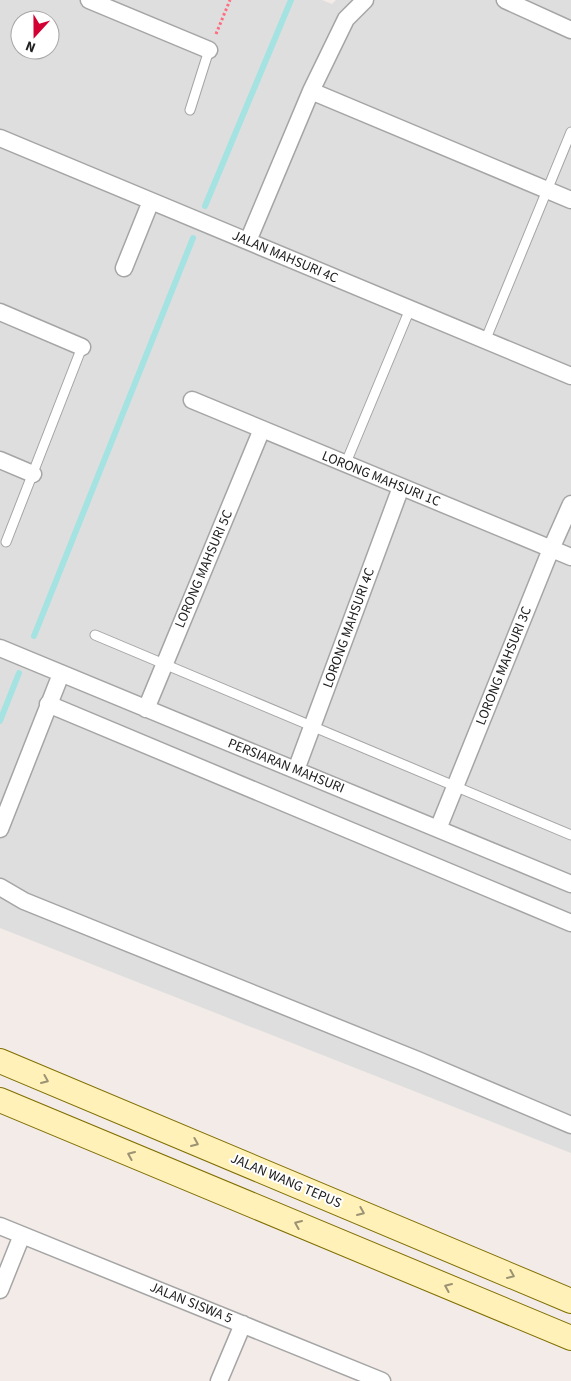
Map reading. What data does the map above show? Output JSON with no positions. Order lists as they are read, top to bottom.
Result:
{
  "streets": {
    "main road": ["JALAN WANG TEPUS"],
    "street": [
      "JALAN MAHSURI 4C",
      "LORONG MAHSURI 1C",
      "LORONG MAHSURI 5C",
      "LORONG MAHSURI 4C",
      "LORONG MAHSURI 3C",
      "PERSIARAN MAHSURI",
      "JALAN SISWA 5"
    ]
  },
  "crossings": [
    ["LORONG MAHSURI 1C", "LORONG MAHSURI 5C"],
    ["LORONG MAHSURI 1C", "LORONG MAHSURI 4C"],
    ["LORONG MAHSURI 1C", "LORONG MAHSURI 3C"],
    ["LORONG MAHSURI 5C", "PERSIARAN MAHSURI"],
    ["LORONG MAHSURI 4C", "PERSIARAN MAHSURI"],
    ["LORONG MAHSURI 3C", "PERSIARAN MAHSURI"]
  ],
  "north": "bottom"
}
